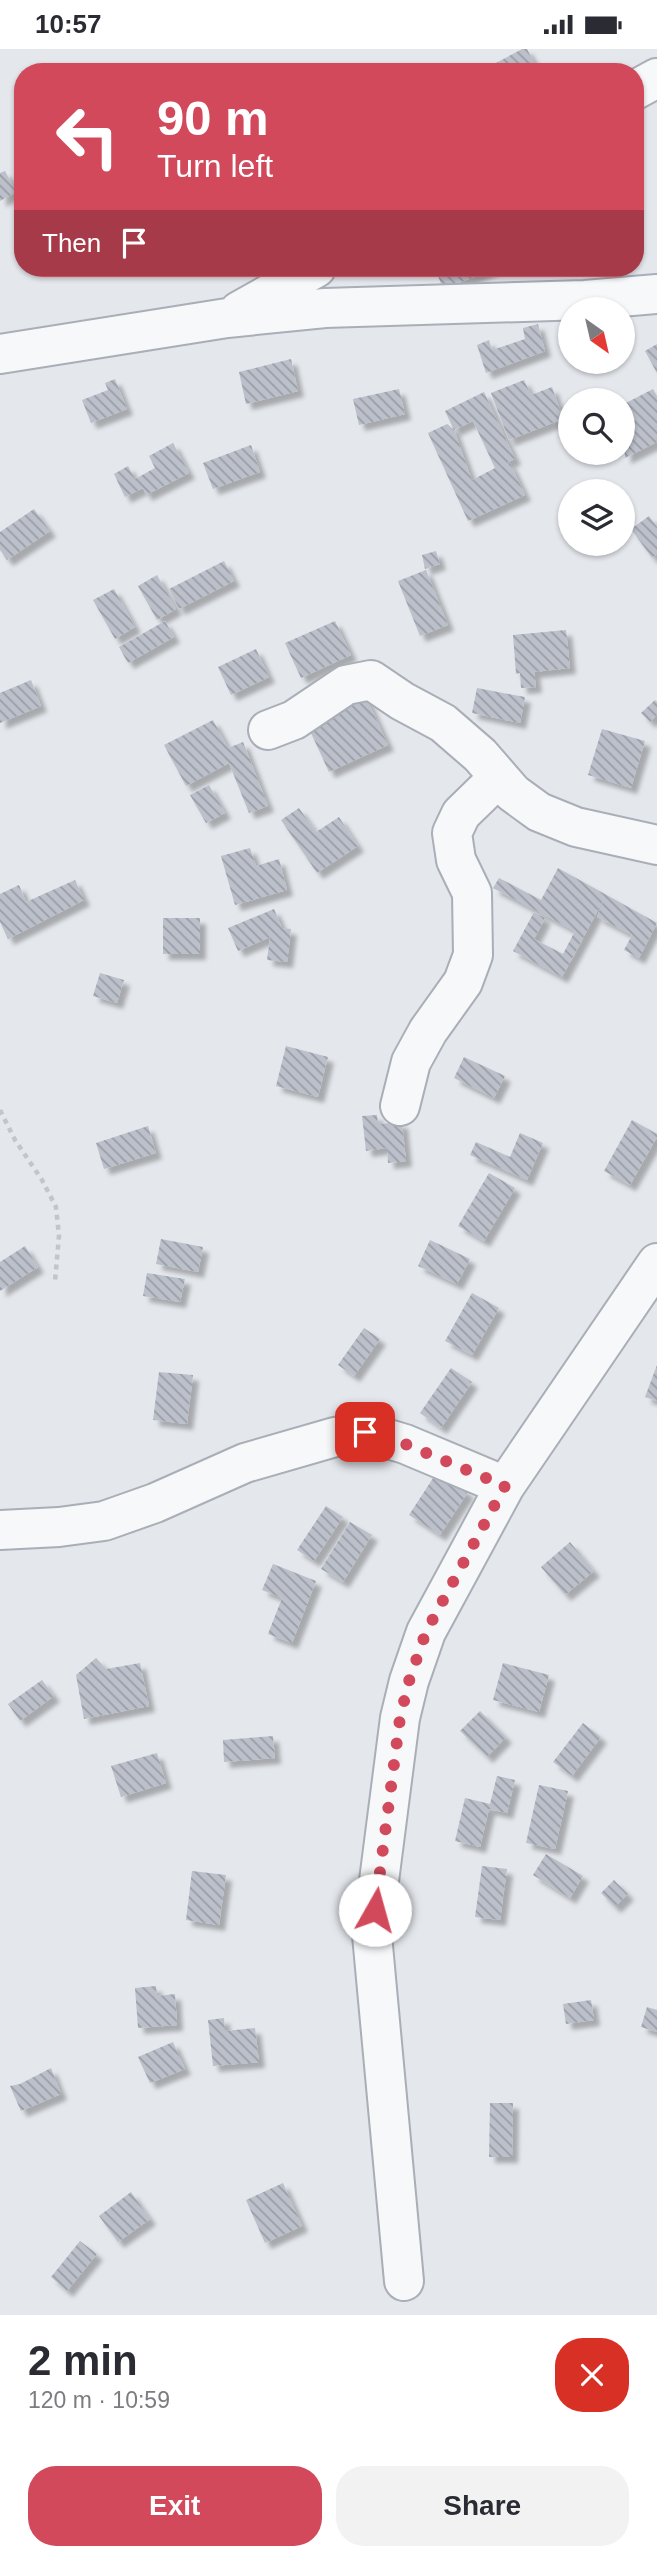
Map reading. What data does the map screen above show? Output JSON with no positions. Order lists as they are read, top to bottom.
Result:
{
  "north": "bottom right",
  "page": {
    "status": "10:57",
    "turn": ["90 m", "Turn left"],
    "then": "Then",
    "heading": ["2 min", "120 m · 10:59"],
    "buttons": ["Exit", "Share"]
  }
}
